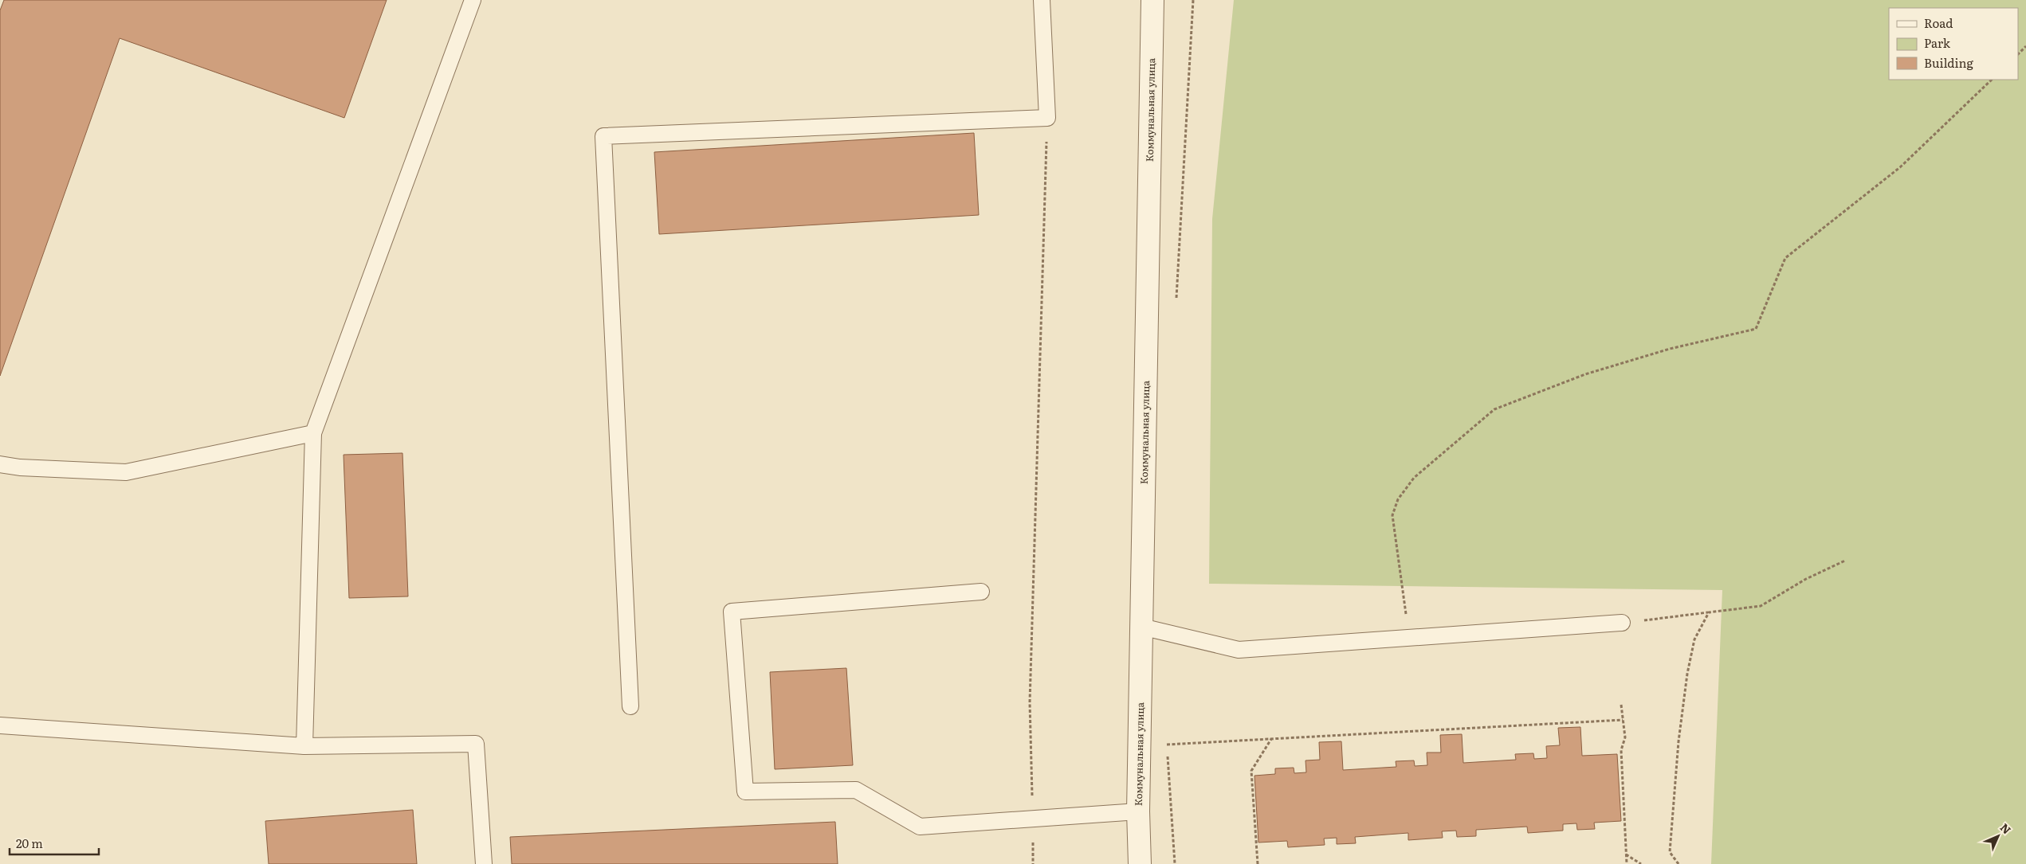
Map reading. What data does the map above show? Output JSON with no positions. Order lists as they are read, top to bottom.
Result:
{
  "streets": {
    "street": ["Коммунальная улица"]
  },
  "legend": ["Road", "Park", "Building"],
  "scale_bar": "20 m",
  "north": "top right"
}
